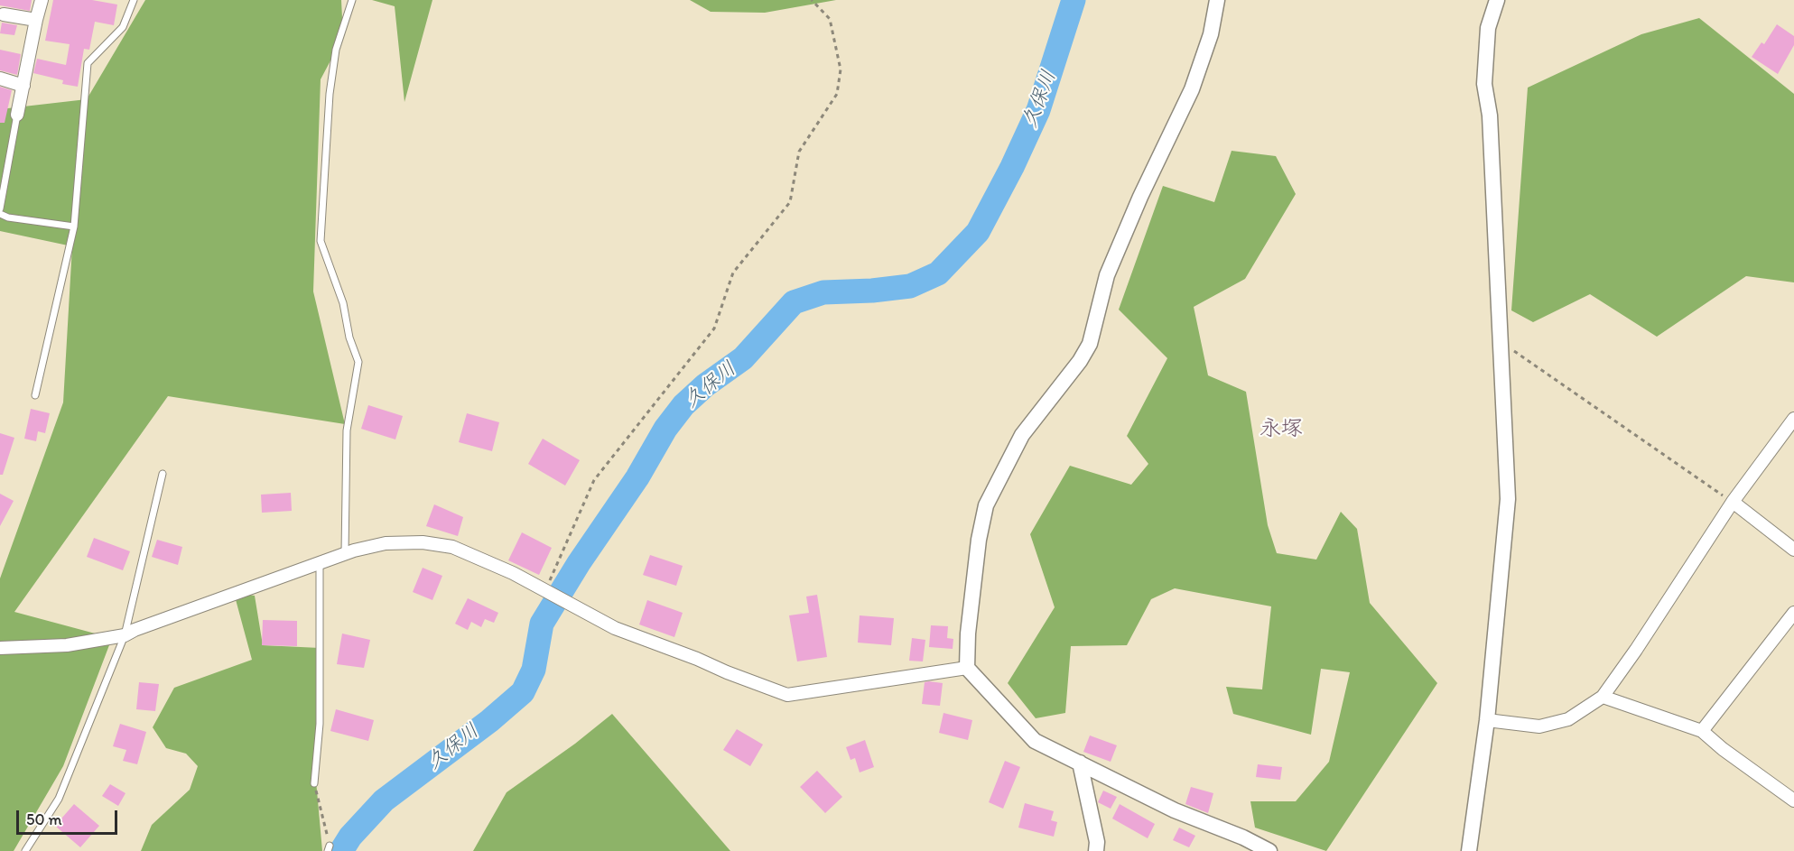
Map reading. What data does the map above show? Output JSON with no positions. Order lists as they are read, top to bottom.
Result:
{
  "districts": ["永塚"],
  "water": ["久保川"],
  "scale_bar": "50 m"
}
